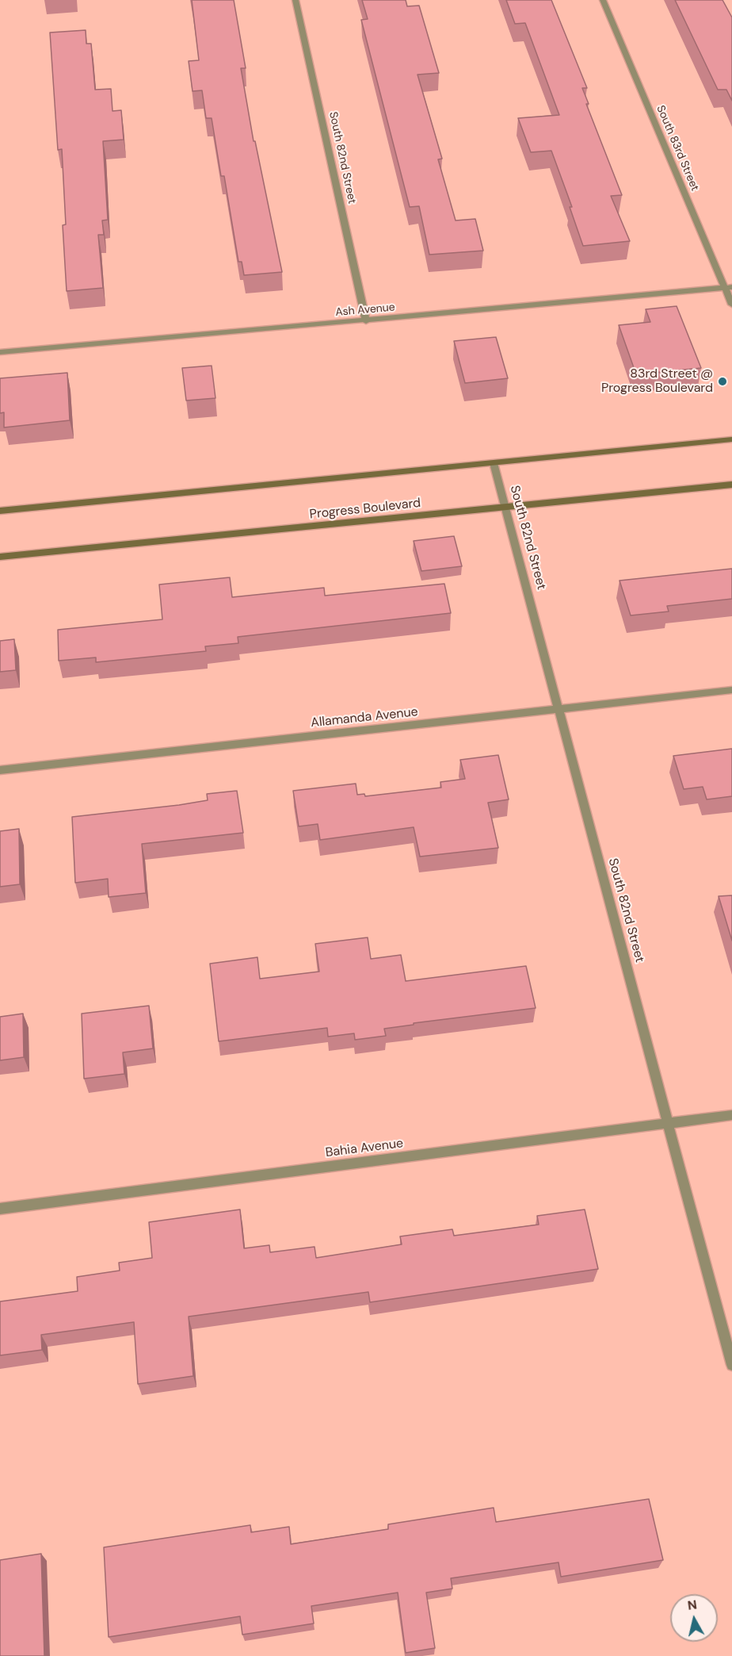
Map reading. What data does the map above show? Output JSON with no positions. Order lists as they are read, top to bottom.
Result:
{
  "streets": {
    "main road": ["Progress Boulevard"],
    "street": [
      "South 83rd Street",
      "South 82nd Street",
      "Ash Avenue",
      "Allamanda Avenue",
      "Bahia Avenue"
    ]
  },
  "crossings": [
    ["South 83rd Street", "Ash Avenue"],
    ["South 82nd Street", "Ash Avenue"],
    ["South 82nd Street", "Progress Boulevard"],
    ["South 82nd Street", "Allamanda Avenue"],
    ["South 82nd Street", "Bahia Avenue"]
  ],
  "places": ["83rd Street @ Progress Boulevard"],
  "north": "top"
}
